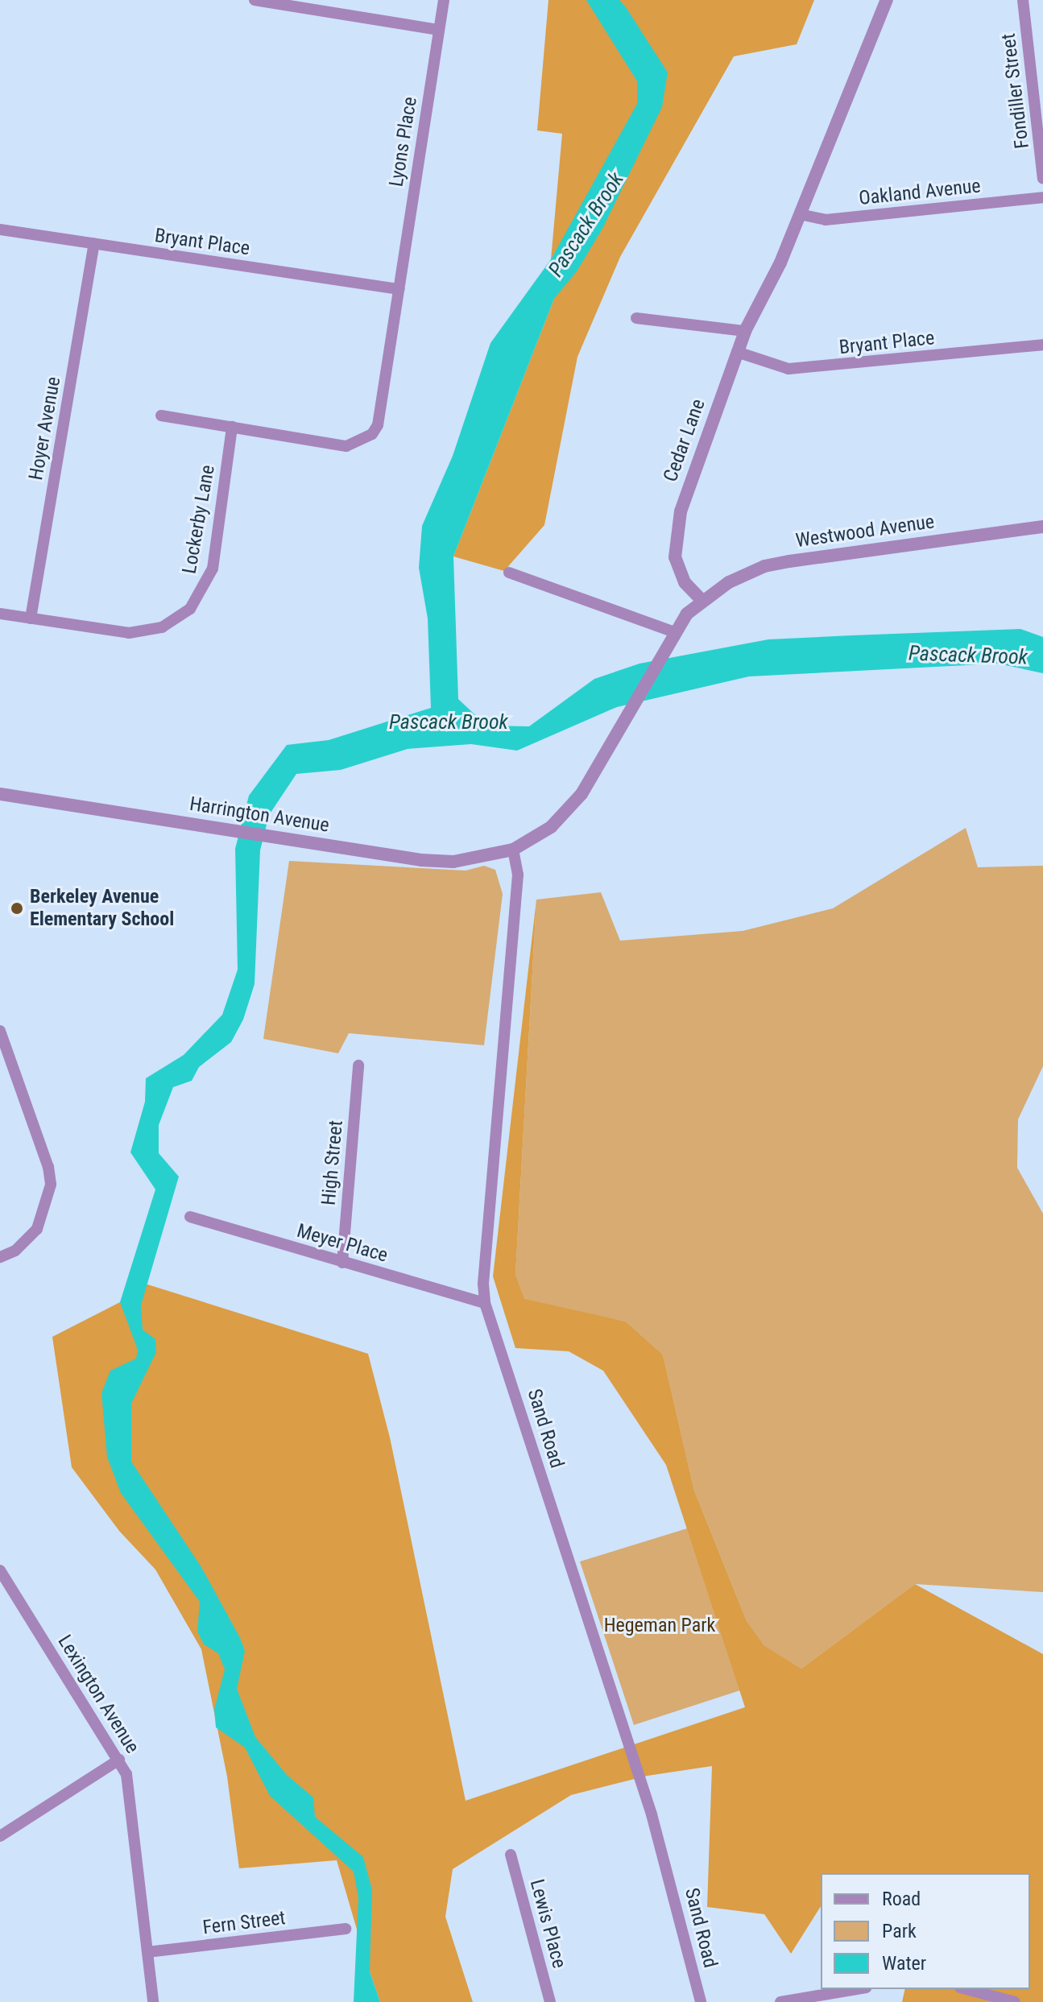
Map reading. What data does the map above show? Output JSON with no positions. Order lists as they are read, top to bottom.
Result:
{
  "streets": {
    "street": [
      "Fondiller Street",
      "Lyons Place",
      "Oakland Avenue",
      "Bryant Place",
      "Hoyer Avenue",
      "Cedar Lane",
      "Lockerby Lane",
      "Westwood Avenue",
      "Harrington Avenue",
      "High Street",
      "Meyer Place",
      "Sand Road",
      "Lexington Avenue",
      "Fern Street",
      "Lewis Place"
    ]
  },
  "crossings": [
    ["Lyons Place", "Bryant Place"],
    ["Oakland Avenue", "Cedar Lane"],
    ["Bryant Place", "Hoyer Avenue"],
    ["Bryant Place", "Cedar Lane"],
    ["Hoyer Avenue", "Lockerby Lane"],
    ["Cedar Lane", "Westwood Avenue"],
    ["Harrington Avenue", "Sand Road"],
    ["High Street", "Meyer Place"],
    ["Meyer Place", "Sand Road"],
    ["Lexington Avenue", "Fern Street"]
  ],
  "water": ["Pascack Brook"],
  "parks": ["Hegeman Park"],
  "places": ["Berkeley Avenue Elementary School"],
  "legend": ["Road", "Park", "Water"]
}
